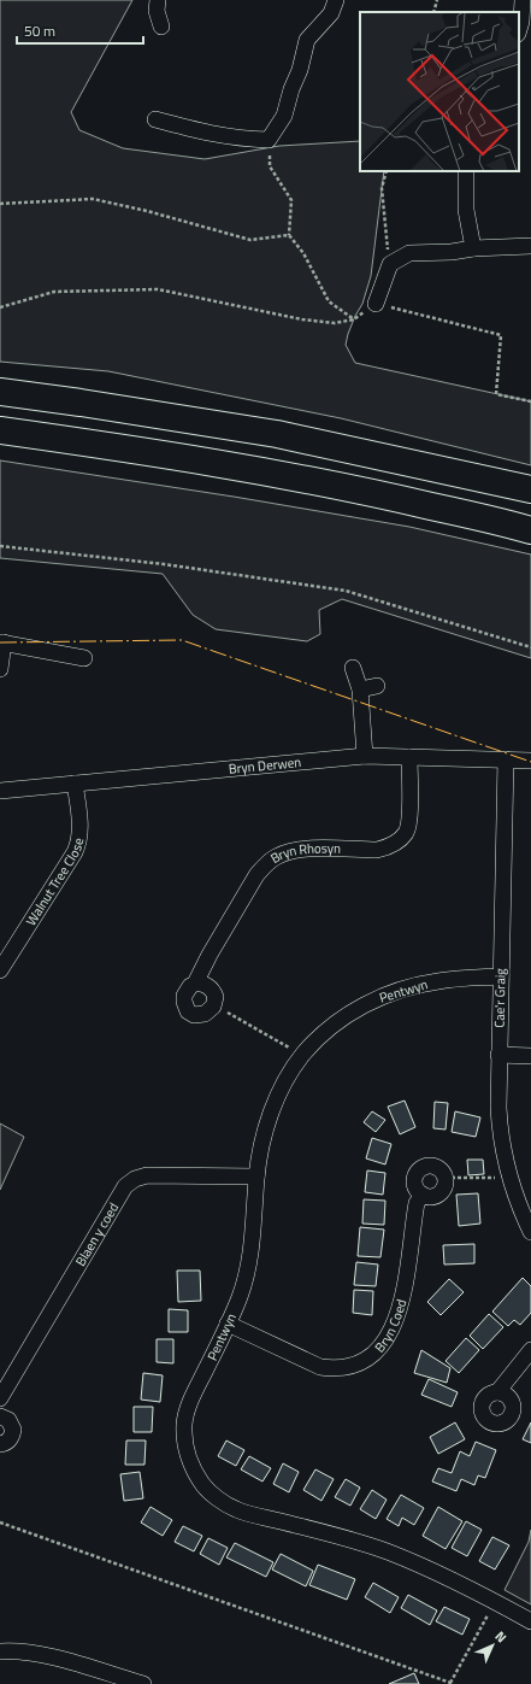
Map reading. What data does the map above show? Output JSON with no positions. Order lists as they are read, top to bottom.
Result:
{
  "streets": {
    "street": [
      "Bryn Derwen",
      "Bryn Rhosyn",
      "Walnut Tree Close",
      "Pentwyn",
      "Cae'r Graig",
      "Blaen y coed",
      "Bryn Coed"
    ]
  },
  "crossings": [
    ["Bryn Derwen", "Bryn Rhosyn"],
    ["Bryn Derwen", "Walnut Tree Close"],
    ["Bryn Derwen", "Cae'r Graig"],
    ["Pentwyn", "Cae'r Graig"],
    ["Pentwyn", "Blaen y coed"],
    ["Pentwyn", "Bryn Coed"]
  ],
  "scale_bar": "50 m",
  "north": "top right"
}
